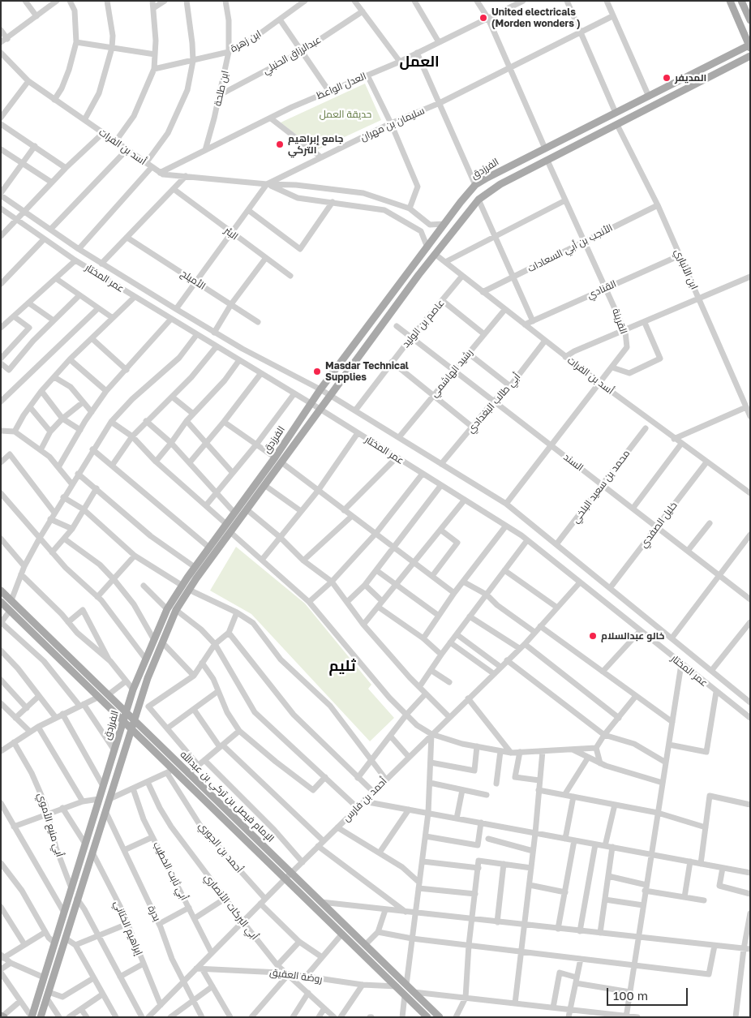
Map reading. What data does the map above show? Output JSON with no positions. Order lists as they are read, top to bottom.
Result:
{
  "streets": {
    "main road": ["الفرزدق", "الإمام فيصل بن تركي بن عبدالله"],
    "street": [
      "ابن زهرة",
      "عبدالرزاق الحنبلي",
      "العدل الواعظ",
      "ابن طلحة",
      "سليمان بن مهران",
      "أسد بن الفرات",
      "البئر",
      "الأنجب بن أبي السعادات",
      "ابن الأنباري",
      "عمر المختار",
      "الأميلح",
      "القنادي",
      "القرينة",
      "عاصم بن الوليد",
      "رشيد الهاشمي",
      "أبي طالب البغدادي",
      "السند",
      "محمد بن سعيد البلخي",
      "خليل الصفدي",
      "أحمد بن فارس",
      "أبي منيع الأموي",
      "أحمد بن الجوري",
      "أبي ثابت الخطيب",
      "أبي البركات الأنصاري",
      "بدرة",
      "إبراهيم الختاني",
      "روضة العقيق"
    ]
  },
  "crossings": [
    ["ابن زهرة", "ابن طلحة"],
    ["عبدالرزاق الحنبلي", "ابن طلحة"],
    ["العدل الواعظ", "ابن طلحة"],
    ["العدل الواعظ", "أسد بن الفرات"],
    ["سليمان بن مهران", "أسد بن الفرات"],
    ["سليمان بن مهران", "البئر"],
    ["سليمان بن مهران", "عمر المختار"],
    ["سليمان بن مهران", "الأميلح"],
    ["أسد بن الفرات", "الفرزدق"],
    ["أسد بن الفرات", "الأنجب بن أبي السعادات"],
    ["أسد بن الفرات", "القنادي"],
    ["أسد بن الفرات", "القرينة"],
    ["أسد بن الفرات", "عاصم بن الوليد"],
    ["أسد بن الفرات", "رشيد الهاشمي"],
    ["أسد بن الفرات", "أبي طالب البغدادي"],
    ["أسد بن الفرات", "خليل الصفدي"],
    ["الفرزدق", "ابن الأنباري"],
    ["الفرزدق", "عمر المختار"],
    ["الفرزدق", "القرينة"],
    ["الفرزدق", "الإمام فيصل بن تركي بن عبدالله"],
    ["الفرزدق", "أبي منيع الأموي"],
    ["الفرزدق", "بدرة"],
    ["الفرزدق", "إبراهيم الختاني"],
    ["الأنجب بن أبي السعادات", "ابن الأنباري"],
    ["الأنجب بن أبي السعادات", "القرينة"],
    ["ابن الأنباري", "القنادي"],
    ["عمر المختار", "القرينة"],
    ["عمر المختار", "عاصم بن الوليد"],
    ["عمر المختار", "رشيد الهاشمي"],
    ["عمر المختار", "أبي طالب البغدادي"],
    ["عمر المختار", "محمد بن سعيد البلخي"],
    ["عمر المختار", "خليل الصفدي"],
    ["عمر المختار", "أحمد بن فارس"],
    ["القنادي", "القرينة"],
    ["القرينة", "السند"],
    ["عاصم بن الوليد", "السند"],
    ["رشيد الهاشمي", "السند"],
    ["أبي طالب البغدادي", "السند"],
    ["السند", "محمد بن سعيد البلخي"],
    ["السند", "خليل الصفدي"],
    ["الإمام فيصل بن تركي بن عبدالله", "أحمد بن فارس"],
    ["الإمام فيصل بن تركي بن عبدالله", "أحمد بن الجوري"],
    ["الإمام فيصل بن تركي بن عبدالله", "روضة العقيق"],
    ["أحمد بن فارس", "أحمد بن الجوري"],
    ["أحمد بن فارس", "أبي ثابت الخطيب"],
    ["أحمد بن فارس", "أبي البركات الأنصاري"],
    ["أحمد بن فارس", "بدرة"],
    ["أحمد بن فارس", "إبراهيم الختاني"],
    ["أحمد بن فارس", "روضة العقيق"],
    ["أبي البركات الأنصاري", "روضة العقيق"]
  ],
  "districts": ["العمل", "ثليم"],
  "parks": ["حديقة العمل"],
  "places": [
    "United electricals (Morden wonders )",
    "المديفر",
    "جامع إبراهيم التركي",
    "Masdar Technical Supplies",
    "خالو عبدالسلام"
  ],
  "scale_bar": "100 m"
}
